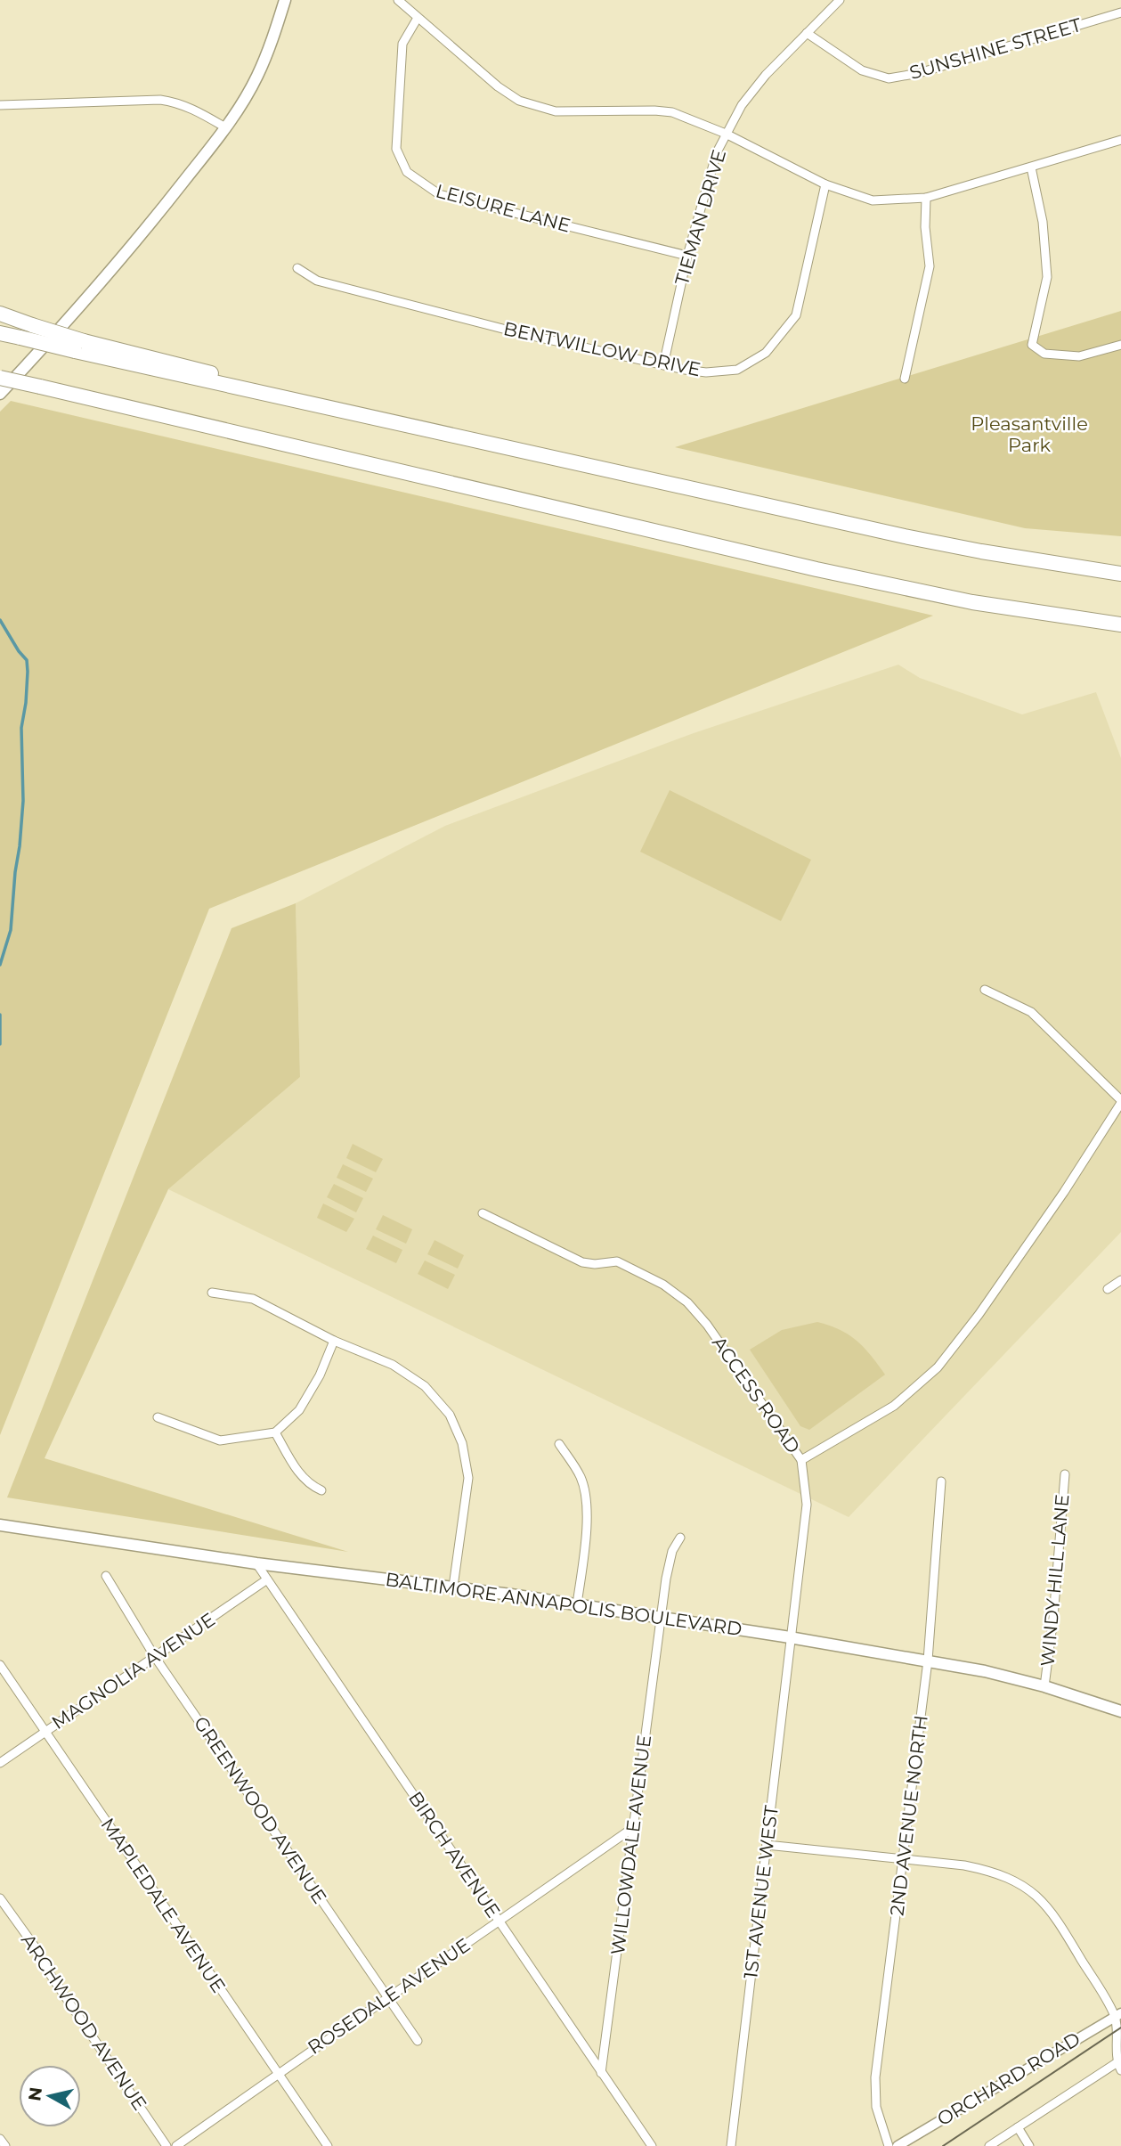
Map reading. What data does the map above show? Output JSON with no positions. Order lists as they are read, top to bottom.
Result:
{
  "streets": {
    "main road": ["BALTIMORE ANNAPOLIS BOULEVARD"],
    "street": [
      "SUNSHINE STREET",
      "LEISURE LANE",
      "TIEMAN DRIVE",
      "BENTWILLOW DRIVE",
      "ACCESS ROAD",
      "WINDY HILL LANE",
      "MAGNOLIA AVENUE",
      "GREENWOOD AVENUE",
      "2ND AVENUE NORTH",
      "WILLOWDALE AVENUE",
      "BIRCH AVENUE",
      "1ST AVENUE WEST",
      "MAPLEDALE AVENUE",
      "ROSEDALE AVENUE",
      "ARCHWOOD AVENUE",
      "ORCHARD ROAD"
    ]
  },
  "crossings": [
    ["SUNSHINE STREET", "TIEMAN DRIVE"],
    ["LEISURE LANE", "TIEMAN DRIVE"],
    ["TIEMAN DRIVE", "BENTWILLOW DRIVE"],
    ["ACCESS ROAD", "1ST AVENUE WEST"],
    ["WINDY HILL LANE", "BALTIMORE ANNAPOLIS BOULEVARD"],
    ["BALTIMORE ANNAPOLIS BOULEVARD", "2ND AVENUE NORTH"],
    ["BALTIMORE ANNAPOLIS BOULEVARD", "WILLOWDALE AVENUE"],
    ["BALTIMORE ANNAPOLIS BOULEVARD", "BIRCH AVENUE"],
    ["BALTIMORE ANNAPOLIS BOULEVARD", "1ST AVENUE WEST"],
    ["MAGNOLIA AVENUE", "GREENWOOD AVENUE"],
    ["MAGNOLIA AVENUE", "BIRCH AVENUE"],
    ["MAGNOLIA AVENUE", "MAPLEDALE AVENUE"],
    ["GREENWOOD AVENUE", "ROSEDALE AVENUE"],
    ["WILLOWDALE AVENUE", "BIRCH AVENUE"],
    ["WILLOWDALE AVENUE", "ROSEDALE AVENUE"],
    ["BIRCH AVENUE", "ROSEDALE AVENUE"],
    ["MAPLEDALE AVENUE", "ROSEDALE AVENUE"]
  ],
  "parks": ["Pleasantville Park"],
  "north": "left"
}
